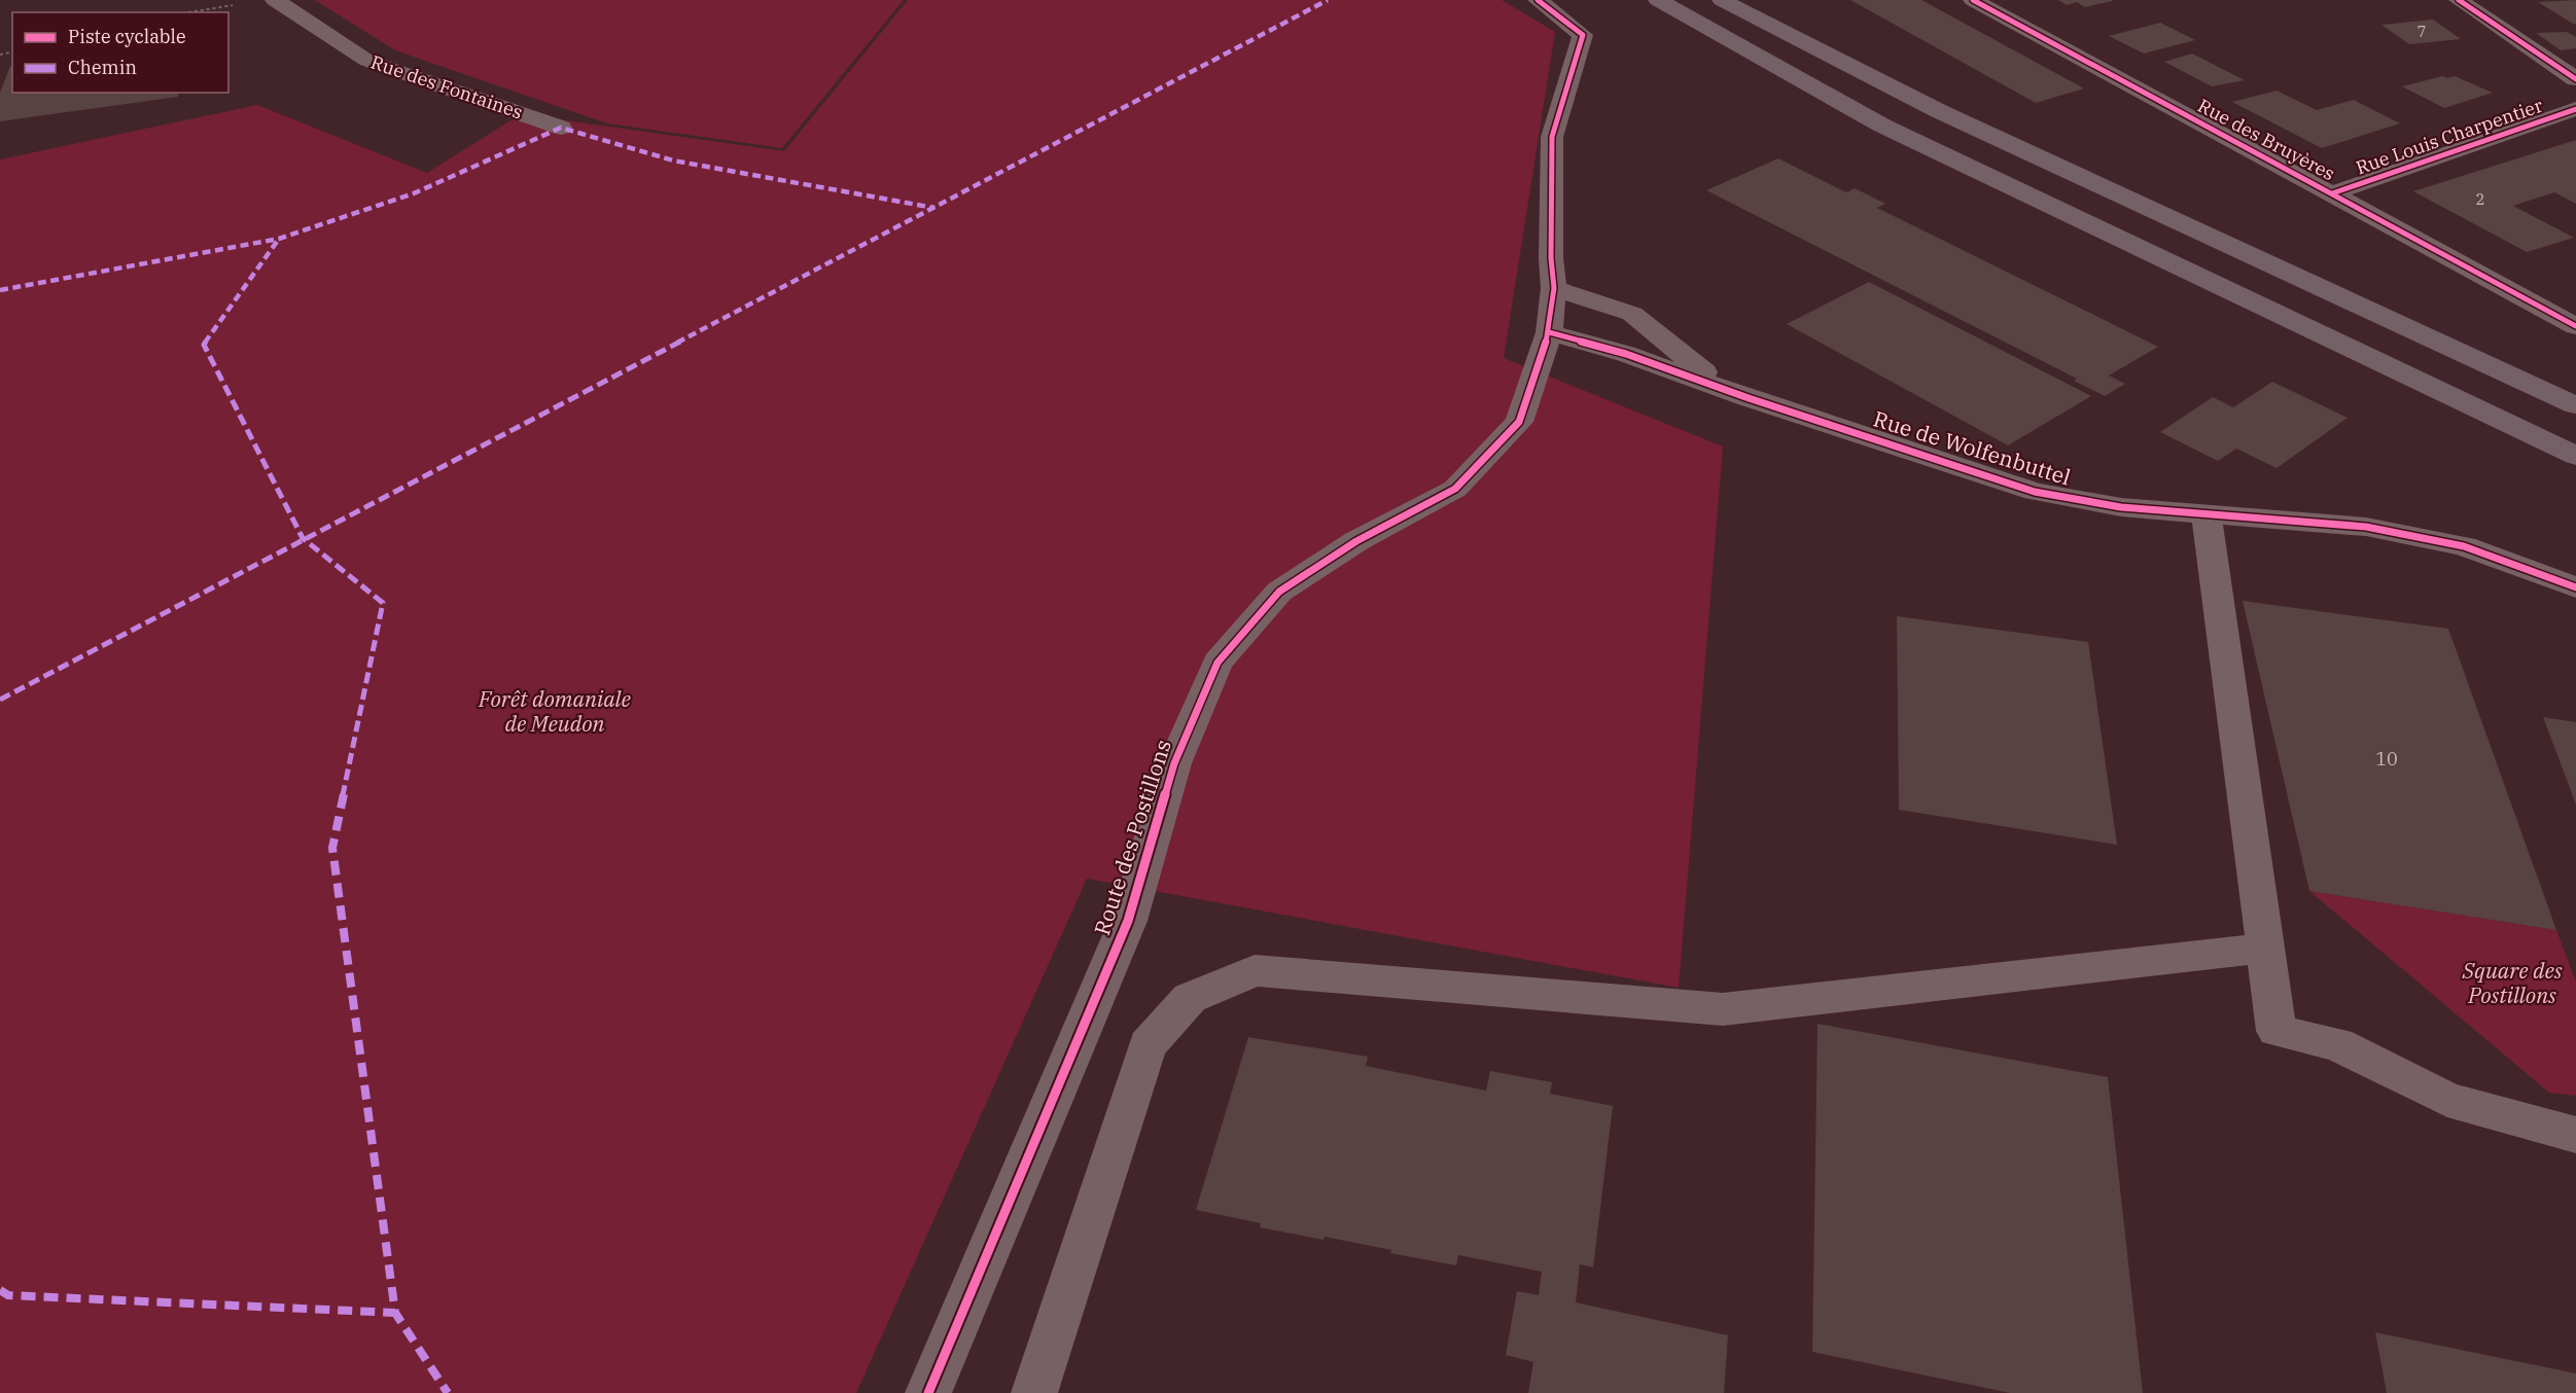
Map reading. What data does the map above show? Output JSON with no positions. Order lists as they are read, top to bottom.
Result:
{
  "streets": {
    "street": [
      "Rue des Fontaines",
      "Rue Louis Charpentier",
      "Rue des Bruyères",
      "Rue de Wolfenbuttel",
      "Route des Postillons"
    ]
  },
  "crossings": [
    ["Rue Louis Charpentier", "Rue des Bruyères"],
    ["Rue de Wolfenbuttel", "Route des Postillons"]
  ],
  "parks": ["Forêt domaniale de Meudon", "Square des Postillons"],
  "house_numbers": ["7", "2", "10"],
  "legend": ["Piste cyclable", "Chemin"]
}
